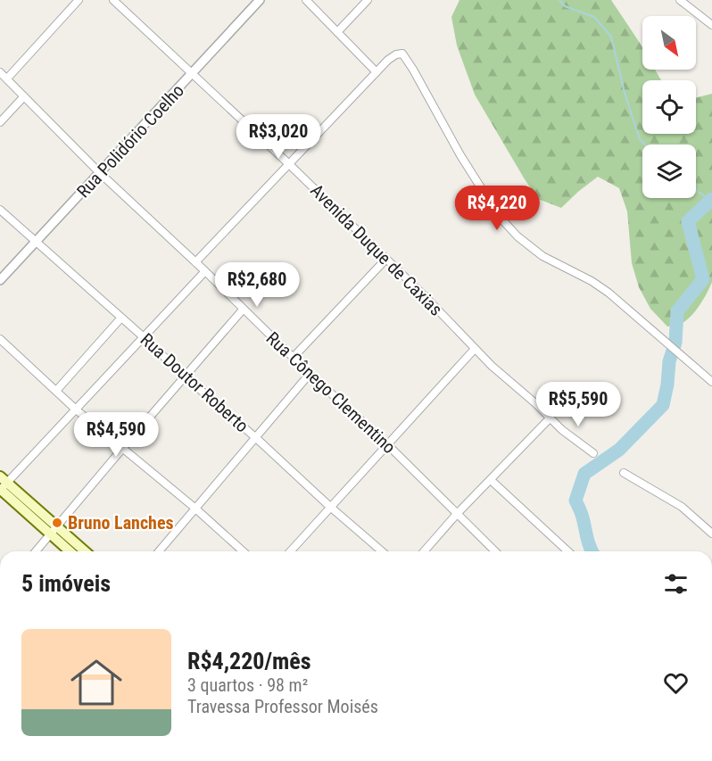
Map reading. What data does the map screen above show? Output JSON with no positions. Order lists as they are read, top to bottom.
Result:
{
  "streets": {
    "street": [
      "Rua Polidório Coelho",
      "Avenida Duque de Caxias",
      "Rua Doutor Roberto",
      "Rua Cônego Clementino"
    ]
  },
  "crossings": [
    ["Rua Polidório Coelho", "Avenida Duque de Caxias"],
    ["Rua Polidório Coelho", "Rua Doutor Roberto"],
    ["Rua Polidório Coelho", "Rua Cônego Clementino"]
  ],
  "places": ["Bruno Lanches"],
  "north": "bottom right",
  "page": {
    "price": [
      "R$3,020",
      "R$4,220",
      "R$2,680",
      "R$5,590",
      "R$4,590"
    ],
    "heading": "5 imóveis",
    "list": [
      {
        "name": "R$4,220/mês",
        "note": "3 quartos · 98 m² · Travessa Professor Moisés"
      }
    ]
  }
}
